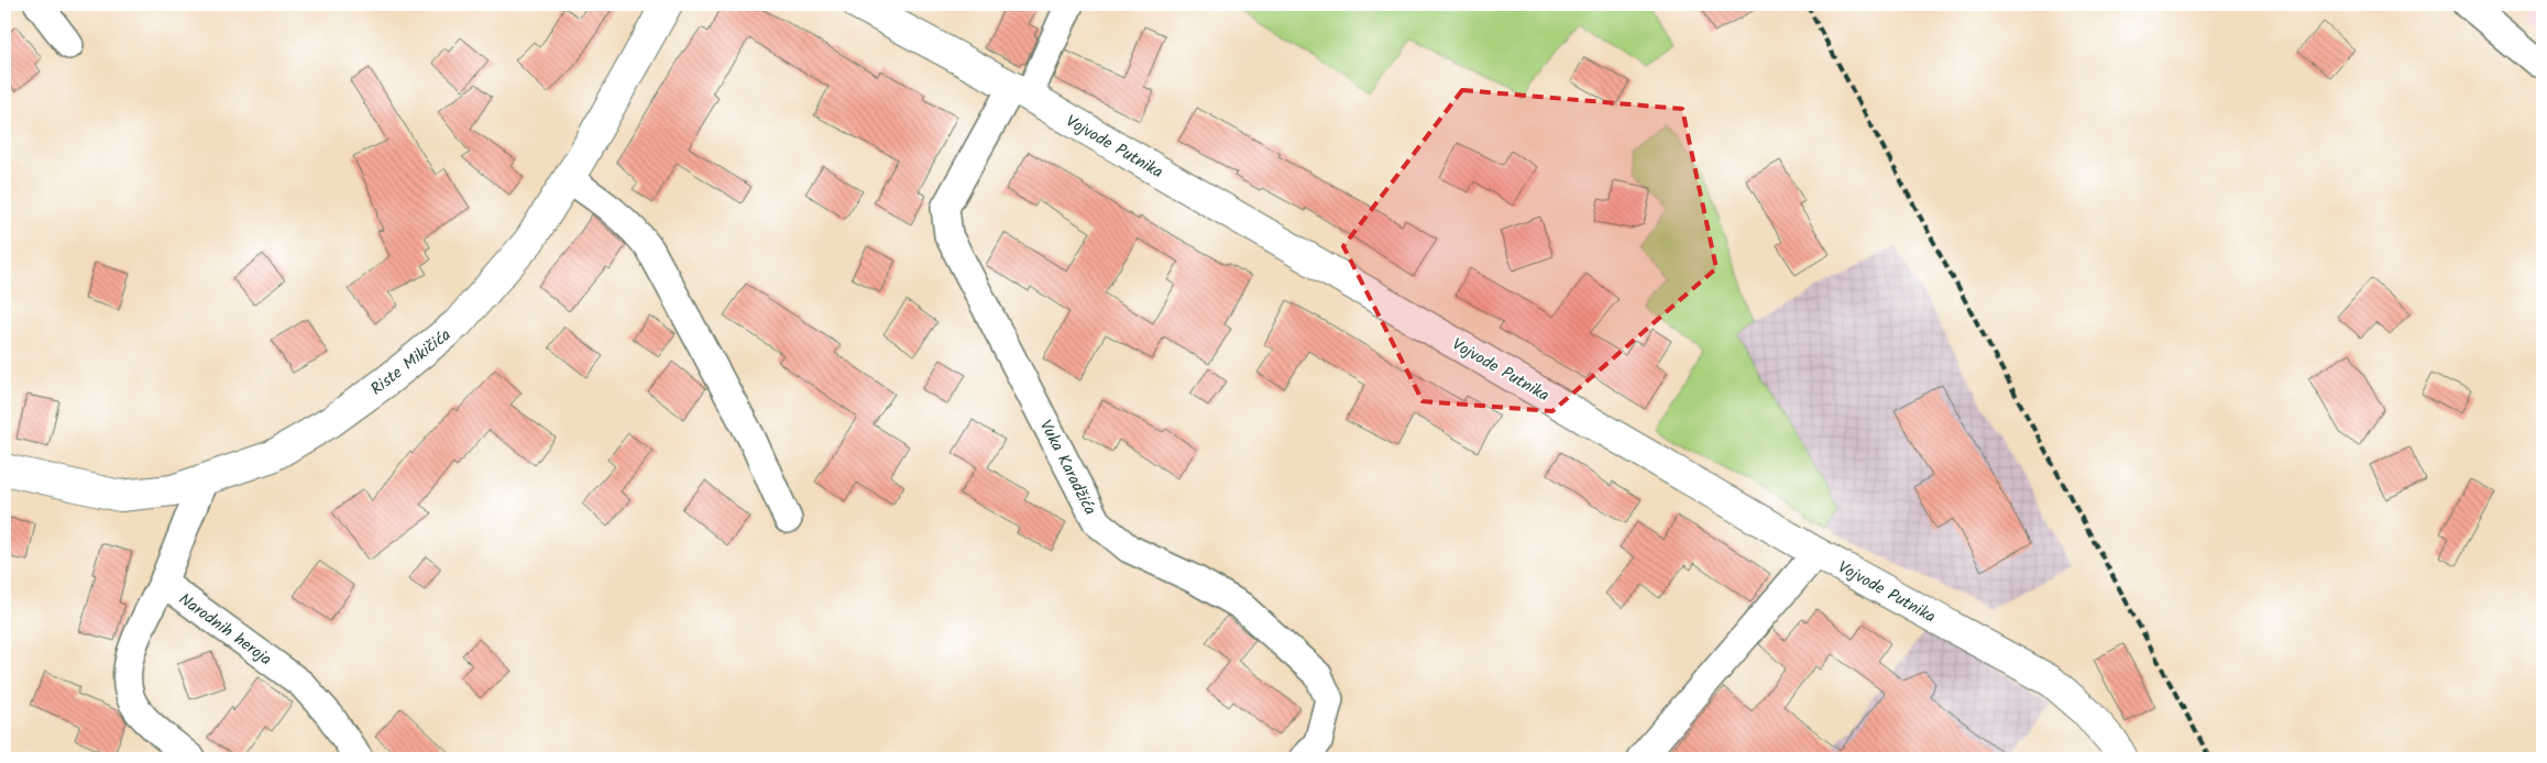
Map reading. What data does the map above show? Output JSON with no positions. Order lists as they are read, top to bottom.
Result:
{
  "streets": {
    "street": [
      "Vojvode Putnika",
      "Riste Mikičića",
      "Vuka Karadžića",
      "Narodnih heroja"
    ]
  },
  "crossings": [
    ["Vojvode Putnika", "Vuka Karadžića"],
    ["Riste Mikičića", "Narodnih heroja"]
  ]
}
